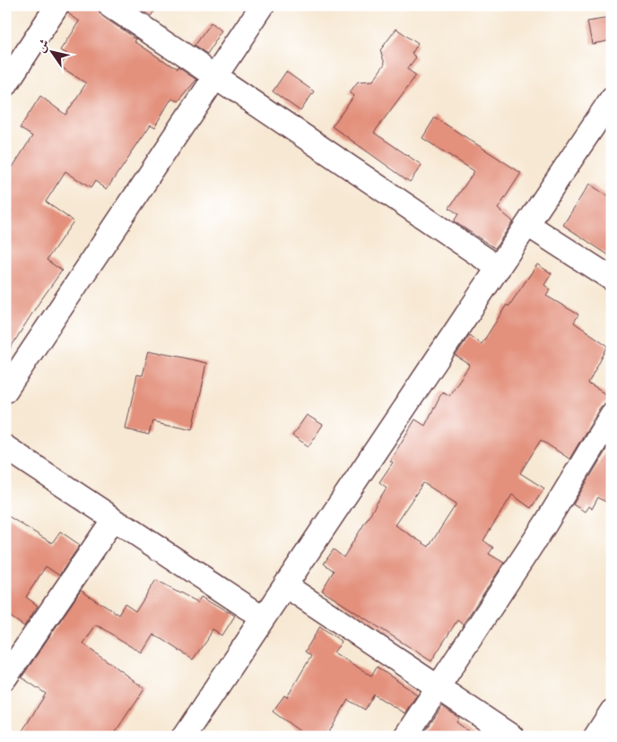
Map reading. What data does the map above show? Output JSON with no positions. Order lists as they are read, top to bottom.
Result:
{
  "north": "top left"
}
